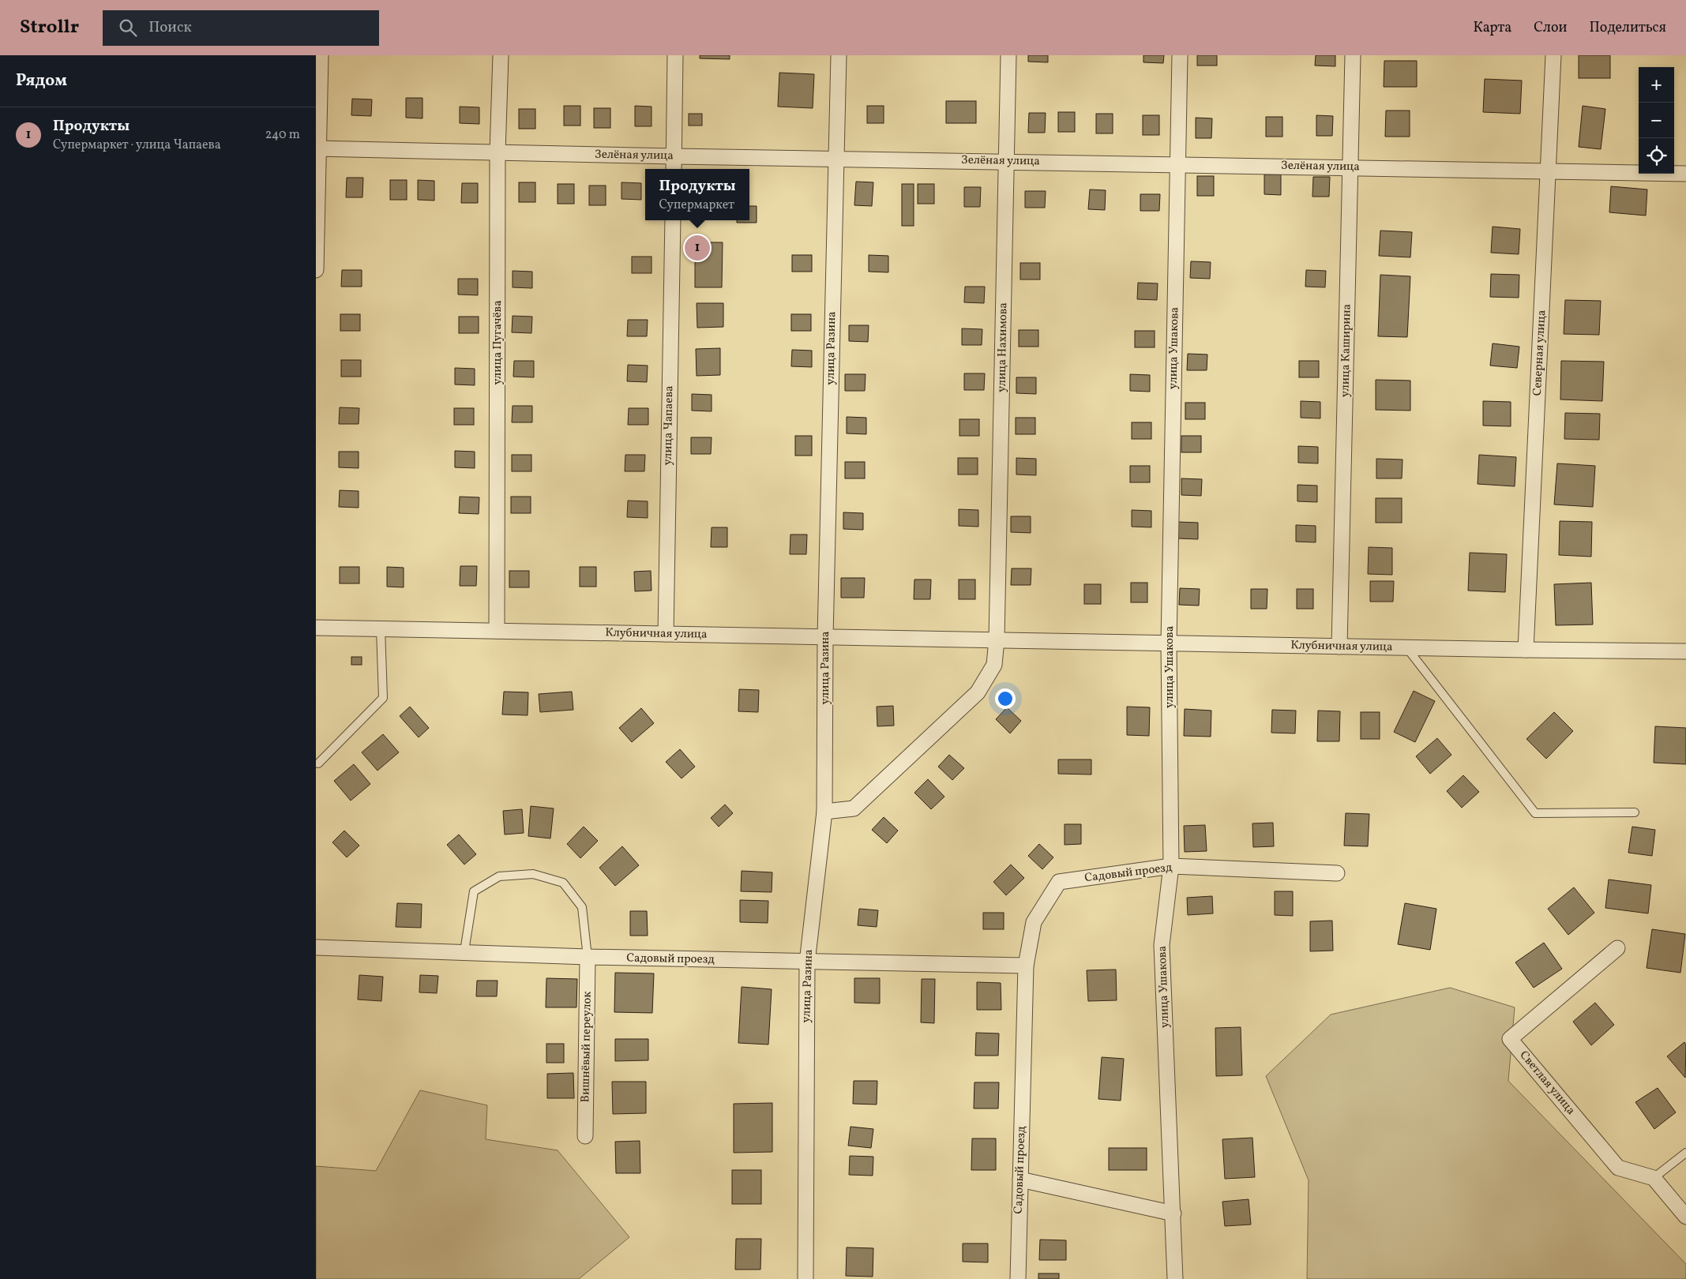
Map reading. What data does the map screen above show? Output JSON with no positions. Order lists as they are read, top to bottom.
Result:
{
  "streets": {
    "street": [
      "Зелёная улица",
      "улица Пугачёва",
      "улица Нахимова",
      "улица Разина",
      "улица Ушакова",
      "улица Каширина",
      "Северная улица",
      "улица Чапаева",
      "Клубничная улица",
      "Садовый проезд",
      "Вишнёвый переулок",
      "Светлая улица"
    ]
  },
  "crossings": [
    ["Зелёная улица", "улица Пугачёва"],
    ["Зелёная улица", "улица Нахимова"],
    ["Зелёная улица", "улица Разина"],
    ["Зелёная улица", "улица Ушакова"],
    ["Зелёная улица", "улица Каширина"],
    ["Зелёная улица", "Северная улица"],
    ["улица Пугачёва", "Клубничная улица"],
    ["улица Нахимова", "Клубничная улица"],
    ["улица Разина", "Клубничная улица"],
    ["улица Разина", "Садовый проезд"],
    ["улица Ушакова", "Клубничная улица"],
    ["улица Ушакова", "Садовый проезд"],
    ["улица Каширина", "Клубничная улица"],
    ["Северная улица", "Клубничная улица"],
    ["улица Чапаева", "Клубничная улица"],
    ["Садовый проезд", "Вишнёвый переулок"]
  ],
  "page": {
    "header": "Strollr",
    "search": "Поиск",
    "nav": ["Карта", "Слои", "Поделиться"],
    "heading": "Рядом",
    "map_buttons": ["+", "−"],
    "list": [
      {
        "mark": "1",
        "name": "Продукты",
        "note": "Супермаркет · улица Чапаева",
        "value": "240 m"
      }
    ],
    "popup": ["Продукты", "Супермаркет"],
    "pins": "1"
  }
}
